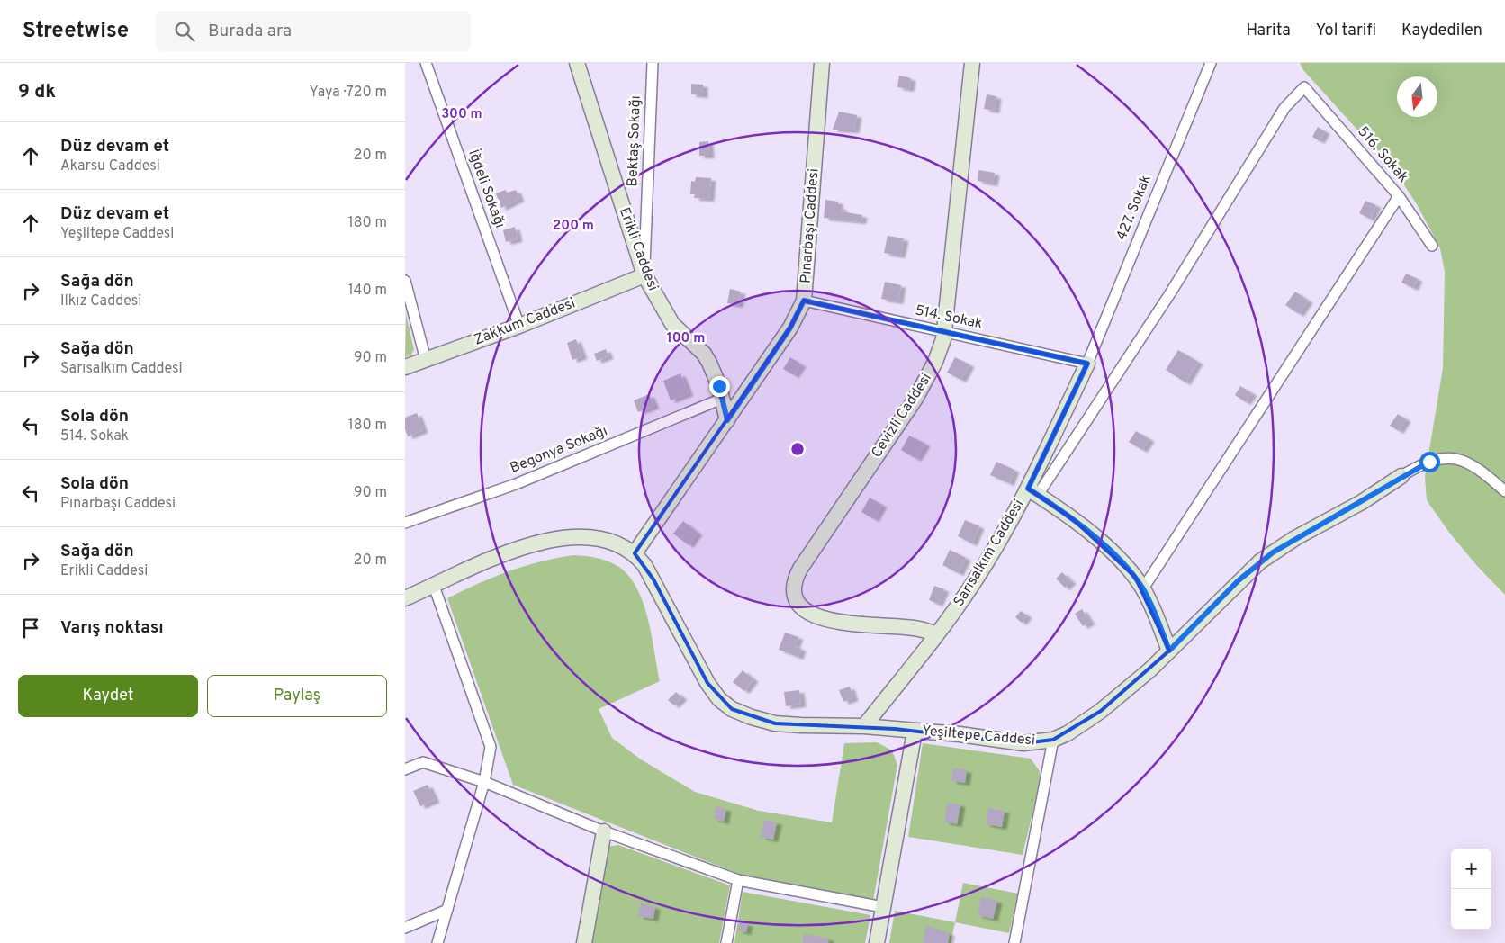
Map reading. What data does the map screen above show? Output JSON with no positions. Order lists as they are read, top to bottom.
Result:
{
  "streets": {
    "street": [
      "Bektaş Sokağı",
      "516. Sokak",
      "İğdeli Sokağı",
      "427. Sokak",
      "Pınarbaşı Caddesi",
      "Erikli Caddesi",
      "514. Sokak",
      "Zakkum Caddesi",
      "Cevizli Caddesi",
      "Begonya Sokağı",
      "Sarısalkım Caddesi",
      "Yeşiltepe Caddesi"
    ]
  },
  "crossings": [
    ["Bektaş Sokağı", "Erikli Caddesi"],
    ["Bektaş Sokağı", "Zakkum Caddesi"],
    ["516. Sokak", "Sarısalkım Caddesi"],
    ["İğdeli Sokağı", "Zakkum Caddesi"],
    ["427. Sokak", "514. Sokak"],
    ["427. Sokak", "Sarısalkım Caddesi"],
    ["Pınarbaşı Caddesi", "Erikli Caddesi"],
    ["Pınarbaşı Caddesi", "514. Sokak"],
    ["Pınarbaşı Caddesi", "Yeşiltepe Caddesi"],
    ["Erikli Caddesi", "Zakkum Caddesi"],
    ["Erikli Caddesi", "Begonya Sokağı"],
    ["514. Sokak", "Cevizli Caddesi"],
    ["514. Sokak", "Sarısalkım Caddesi"],
    ["Cevizli Caddesi", "Sarısalkım Caddesi"],
    ["Sarısalkım Caddesi", "Yeşiltepe Caddesi"]
  ],
  "north": "bottom",
  "page": {
    "header": "Streetwise",
    "search": "Burada ara",
    "nav": ["Harita", "Yol tarifi", "Kaydedilen"],
    "heading": ["9 dk", "Yaya · 720 m"],
    "list": [
      ["Düz devam et", "Akarsu Caddesi", "20 m"],
      ["Düz devam et", "Yeşiltepe Caddesi", "180 m"],
      ["Sağa dön", "Ilkız Caddesi", "140 m"],
      ["Sağa dön", "Sarısalkım Caddesi", "90 m"],
      ["Sola dön", "514. Sokak", "180 m"],
      ["Sola dön", "Pınarbaşı Caddesi", "90 m"],
      ["Sağa dön", "Erikli Caddesi", "20 m"],
      "Varış noktası"
    ],
    "buttons": ["Kaydet", "Paylaş"],
    "map_buttons": ["+", "−"]
  },
  "rings": ["300 m", "200 m", "100 m"]
}
